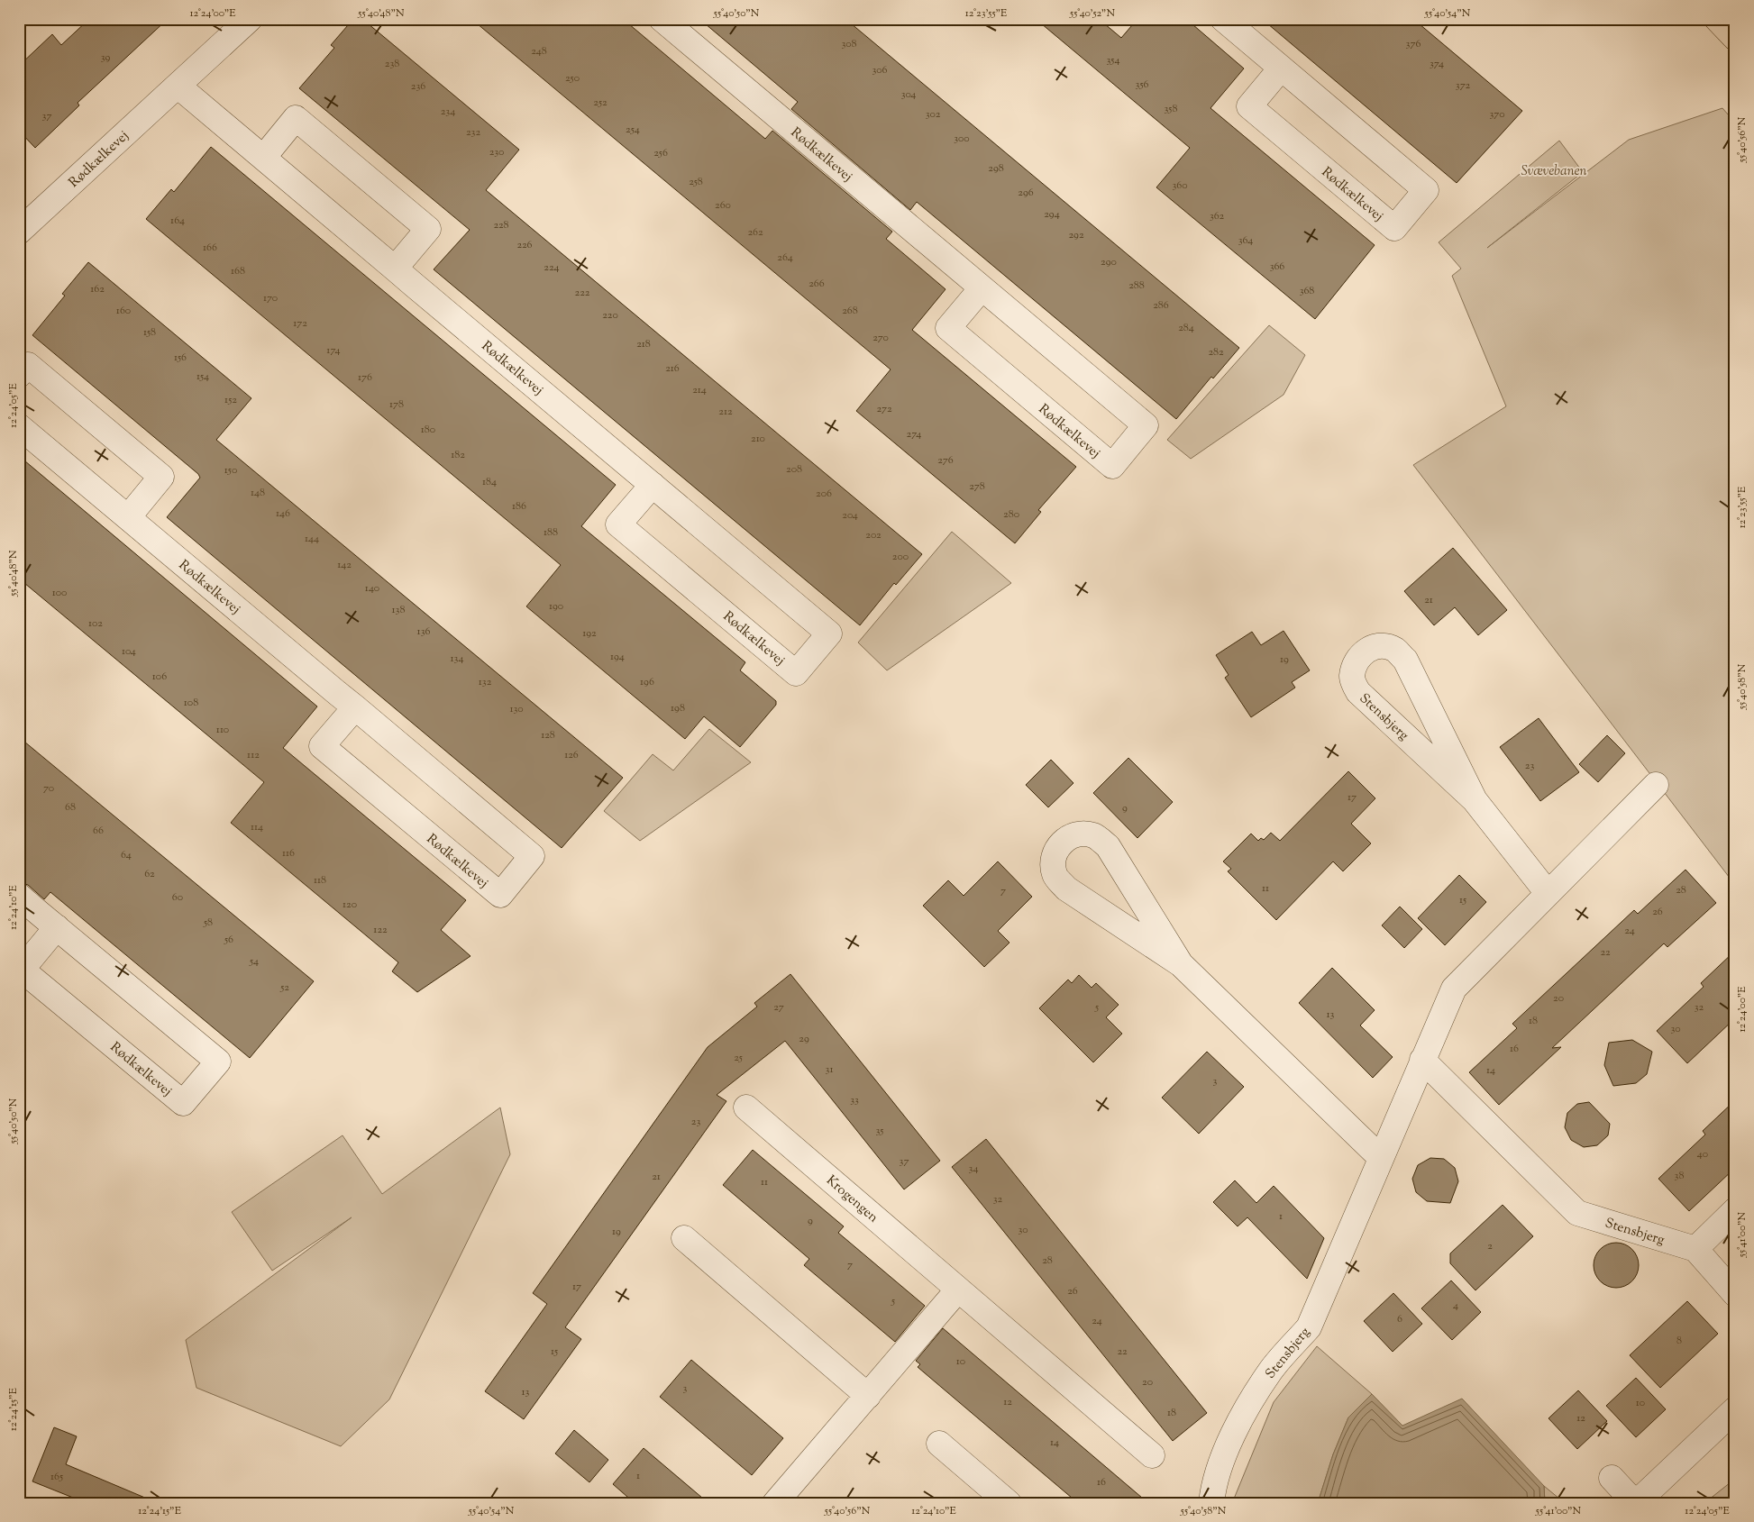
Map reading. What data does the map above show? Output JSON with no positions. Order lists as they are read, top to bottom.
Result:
{
  "streets": {
    "street": ["Rødkælkevej", "Stensbjerg", "Krogengen"]
  },
  "parks": ["Svævebanen"],
  "house_numbers": [
    "308",
    "376",
    "248",
    "39",
    "354",
    "238",
    "374",
    "306",
    "250",
    "356",
    "372",
    "236",
    "304",
    "252",
    "358",
    "234",
    "302",
    "370",
    "37",
    "254",
    "232",
    "300",
    "230",
    "256",
    "298",
    "258",
    "360",
    "296",
    "260",
    "294",
    "362",
    "164",
    "228",
    "262",
    "292",
    "364",
    "226",
    "166",
    "264",
    "290",
    "366",
    "224",
    "168",
    "266",
    "288",
    "162",
    "368",
    "222",
    "170",
    "286",
    "160",
    "268",
    "220",
    "172",
    "284",
    "158",
    "270",
    "218",
    "174",
    "282",
    "156",
    "216",
    "154",
    "176",
    "214",
    "152",
    "178",
    "272",
    "212",
    "180",
    "274",
    "210",
    "182",
    "276",
    "208",
    "150",
    "184",
    "278",
    "148",
    "206",
    "186",
    "146",
    "280",
    "204",
    "188",
    "202",
    "144",
    "200",
    "142",
    "140",
    "100",
    "21",
    "190",
    "138",
    "102",
    "136",
    "192",
    "104",
    "194",
    "134",
    "19",
    "106",
    "132",
    "196",
    "108",
    "198",
    "130",
    "110",
    "128",
    "112",
    "126",
    "23",
    "70",
    "17",
    "68",
    "9",
    "114",
    "66",
    "116",
    "64",
    "62",
    "118",
    "11",
    "28",
    "7",
    "60",
    "15",
    "120",
    "26",
    "58",
    "122",
    "24",
    "56",
    "22",
    "54",
    "52",
    "20",
    "27",
    "5",
    "32",
    "13",
    "18",
    "30",
    "29",
    "16",
    "25",
    "31",
    "14",
    "3",
    "33",
    "23",
    "35",
    "40",
    "37",
    "34",
    "38",
    "21",
    "11",
    "32",
    "1",
    "9",
    "30",
    "19",
    "2",
    "28",
    "7",
    "17",
    "26",
    "5",
    "4",
    "6",
    "24",
    "8",
    "15",
    "22",
    "10",
    "20",
    "3",
    "13",
    "12",
    "10",
    "18",
    "12",
    "14",
    "1",
    "165",
    "16"
  ],
  "coordinates": [
    "12°24'00\"E",
    "55°40'48\"N",
    "55°40'50\"N",
    "12°23'55\"E",
    "55°40'52\"N",
    "55°40'54\"N",
    "55°40'56\"N",
    "12°24'05\"E",
    "55°40'58\"N",
    "12°24'10\"E",
    "55°41'00\"N",
    "12°24'15\"E"
  ]
}
